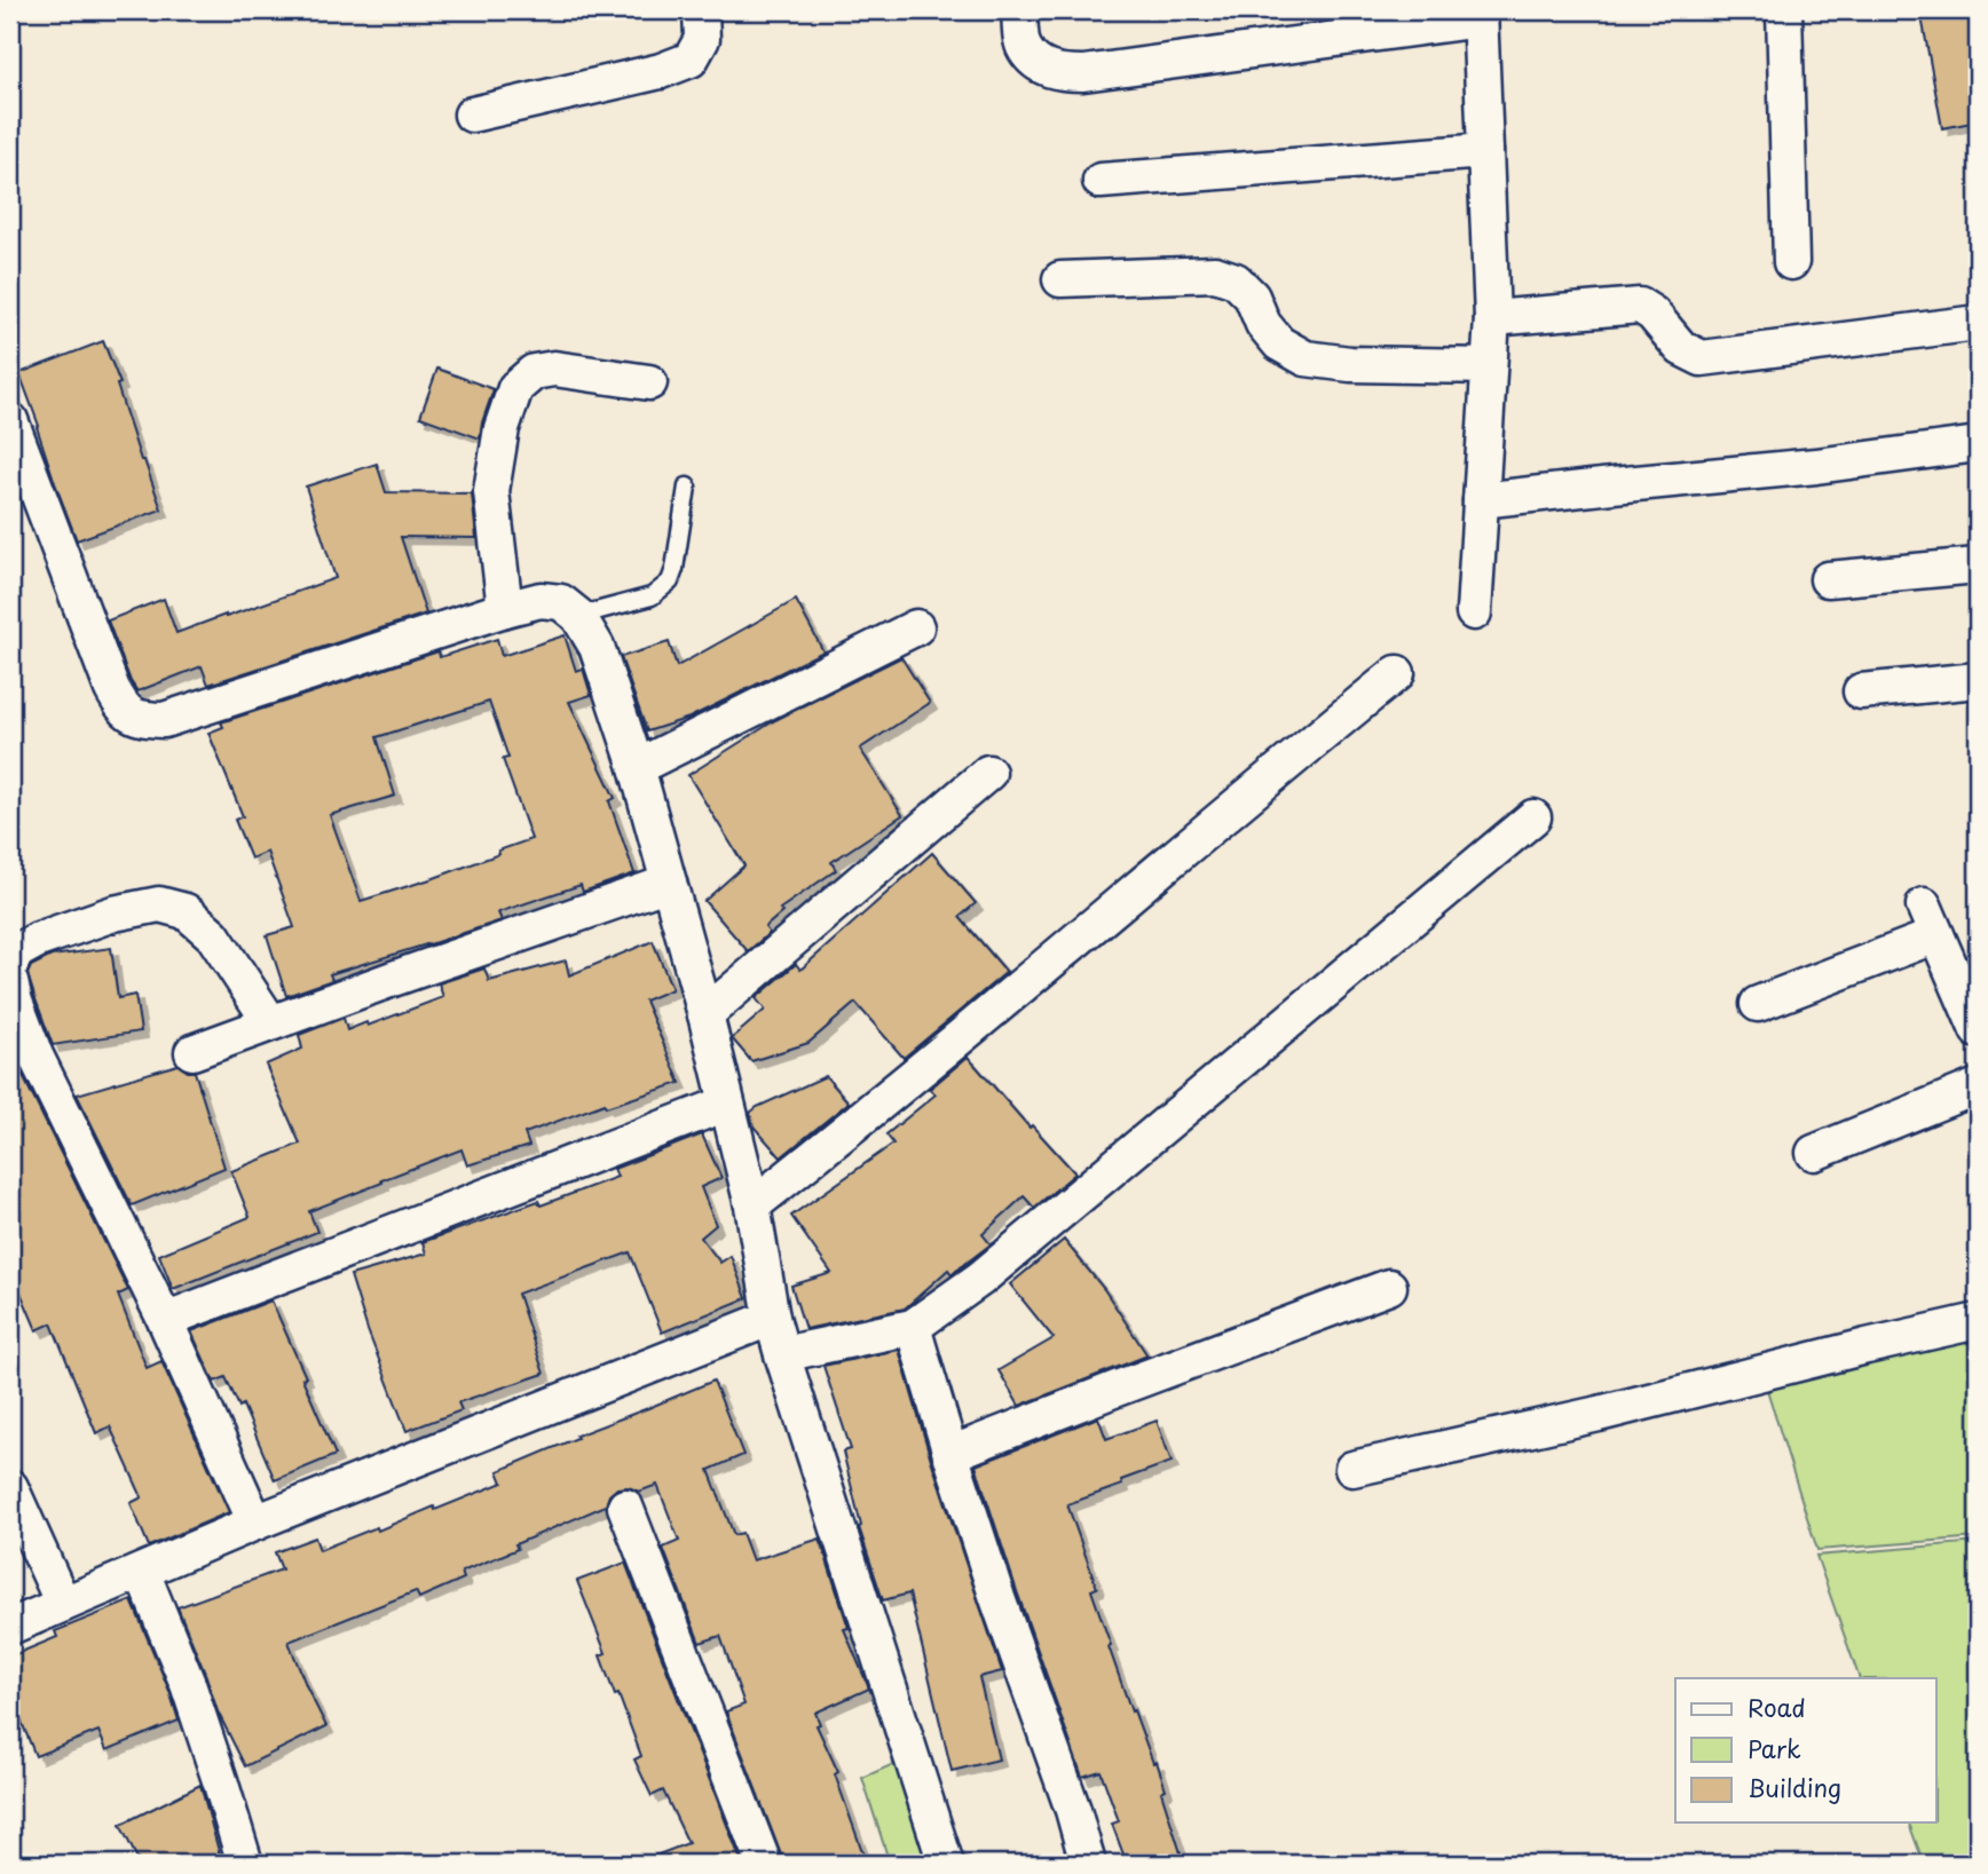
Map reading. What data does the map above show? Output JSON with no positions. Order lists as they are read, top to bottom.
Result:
{
  "legend": ["Road", "Park", "Building"]
}
